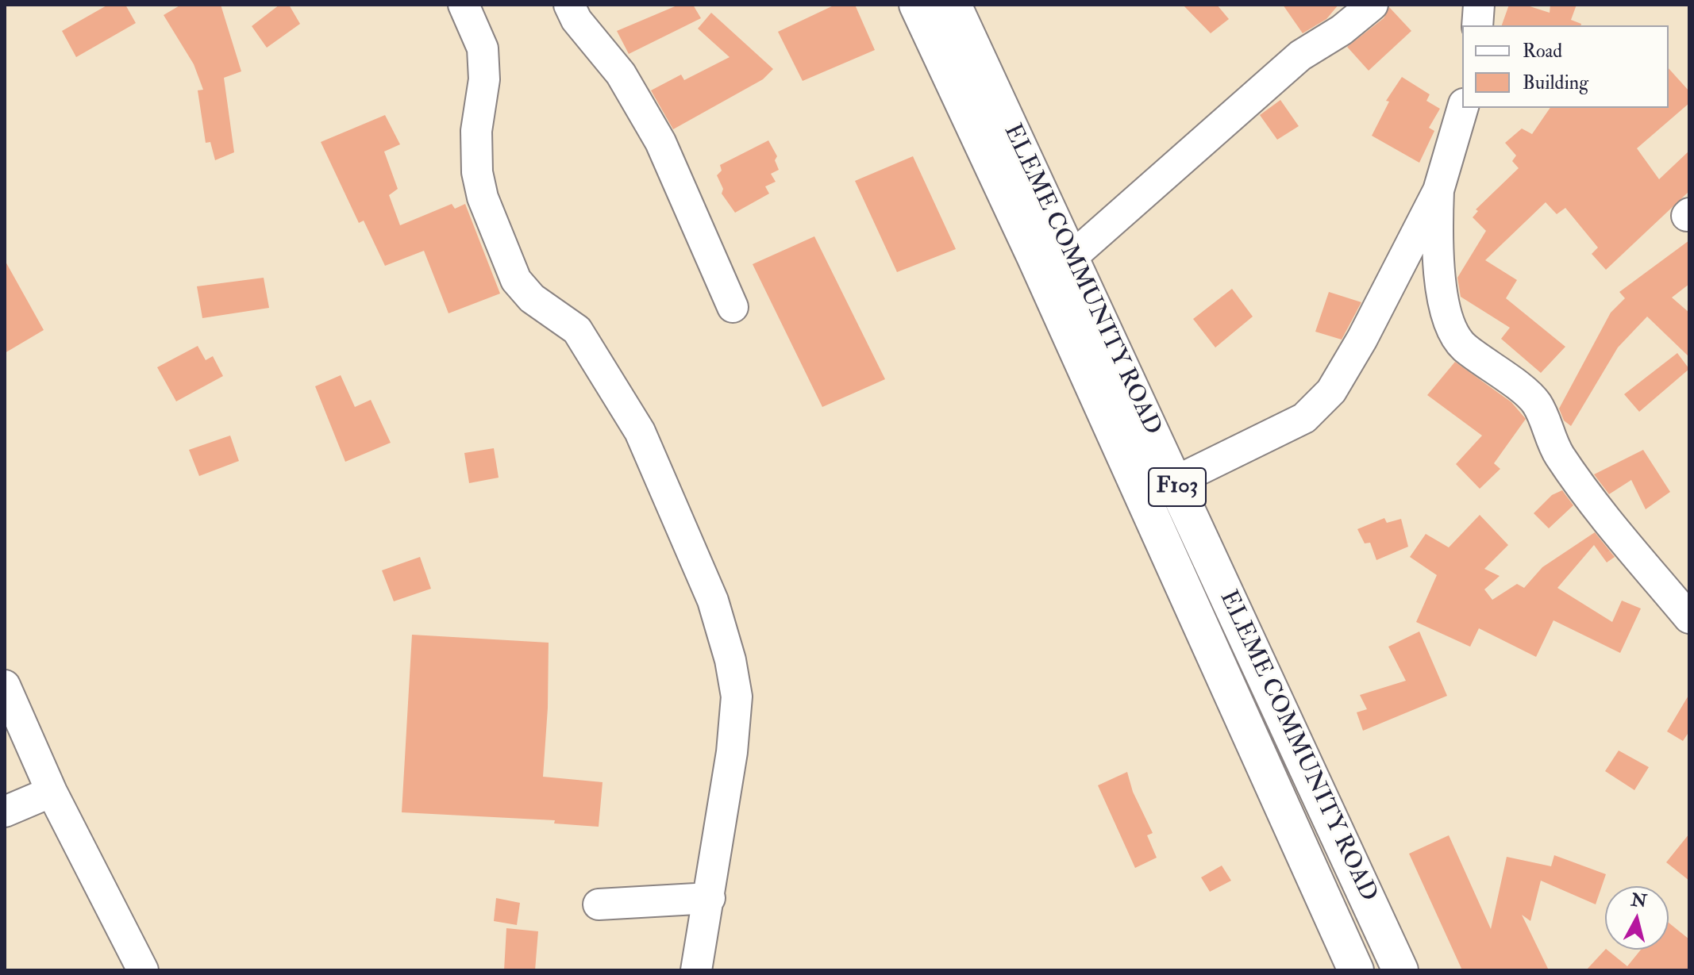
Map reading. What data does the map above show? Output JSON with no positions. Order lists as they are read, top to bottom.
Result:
{
  "streets": {
    "main road": ["ELEME COMMUNITY ROAD", "F103"]
  },
  "legend": ["Road", "Building"],
  "north": "top"
}
